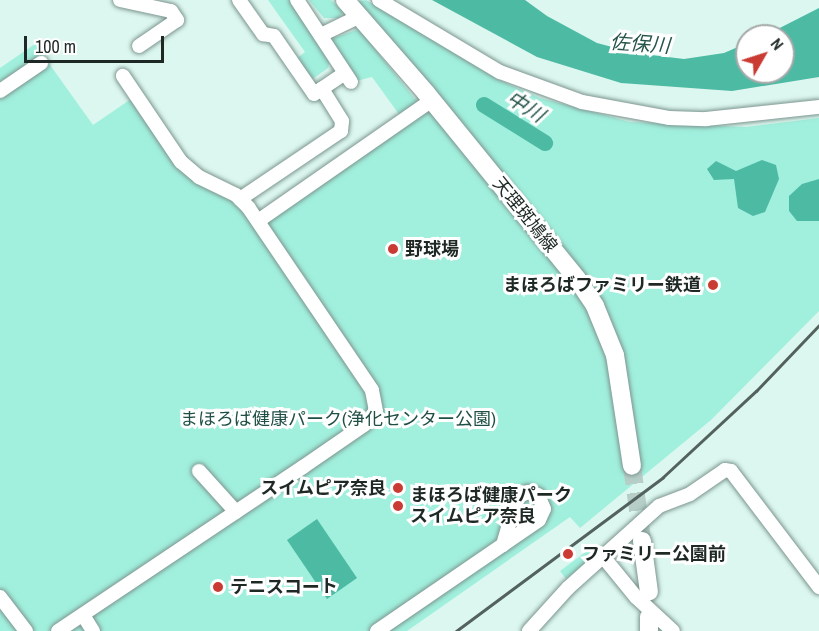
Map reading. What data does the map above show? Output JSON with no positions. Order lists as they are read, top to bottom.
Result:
{
  "streets": {
    "main road": ["天理斑鳩線"]
  },
  "water": ["佐保川", "中川"],
  "parks": ["まほろば健康パーク(浄化センター公園)"],
  "places": [
    "野球場",
    "まほろばファミリー鉄道",
    "スイムピア奈良",
    "まほろば健康パーク スイムピア奈良",
    "ファミリー公園前",
    "テニスコート"
  ],
  "scale_bar": "100 m",
  "north": "top right"
}
